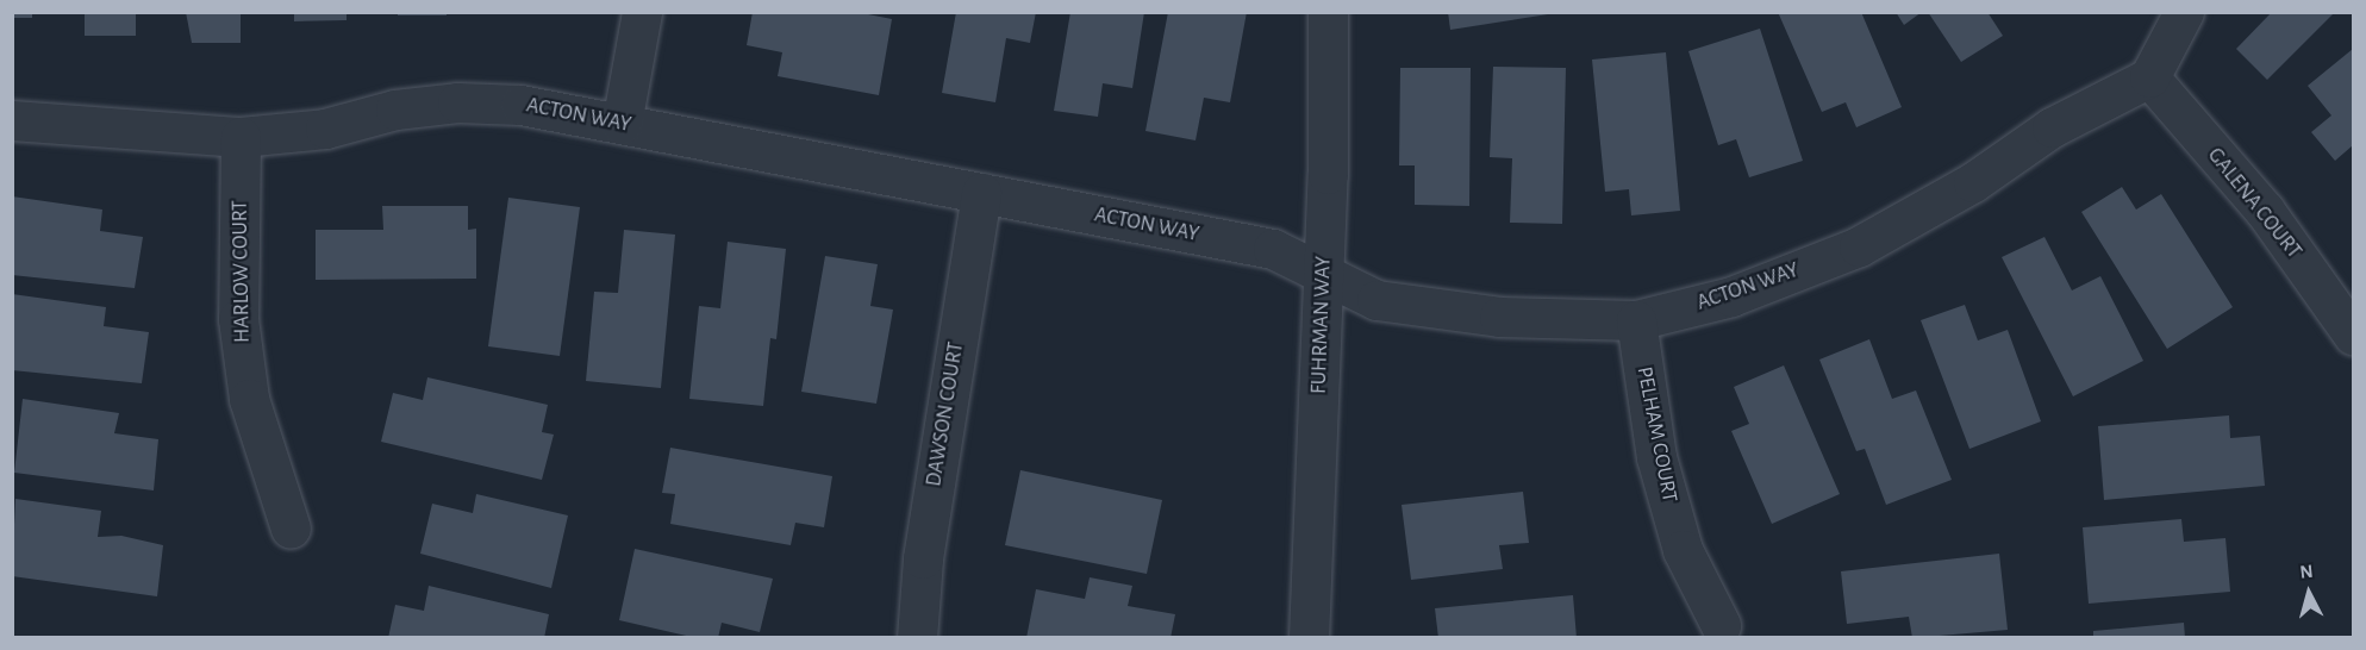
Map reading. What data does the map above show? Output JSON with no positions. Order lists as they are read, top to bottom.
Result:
{
  "streets": {
    "street": [
      "ACTON WAY",
      "GALENA COURT",
      "HARLOW COURT",
      "FUHRMAN WAY",
      "DAWSON COURT",
      "PELHAM COURT"
    ]
  },
  "crossings": [
    ["ACTON WAY", "GALENA COURT"],
    ["ACTON WAY", "HARLOW COURT"],
    ["ACTON WAY", "FUHRMAN WAY"],
    ["ACTON WAY", "DAWSON COURT"],
    ["ACTON WAY", "PELHAM COURT"]
  ],
  "north": "top"
}
